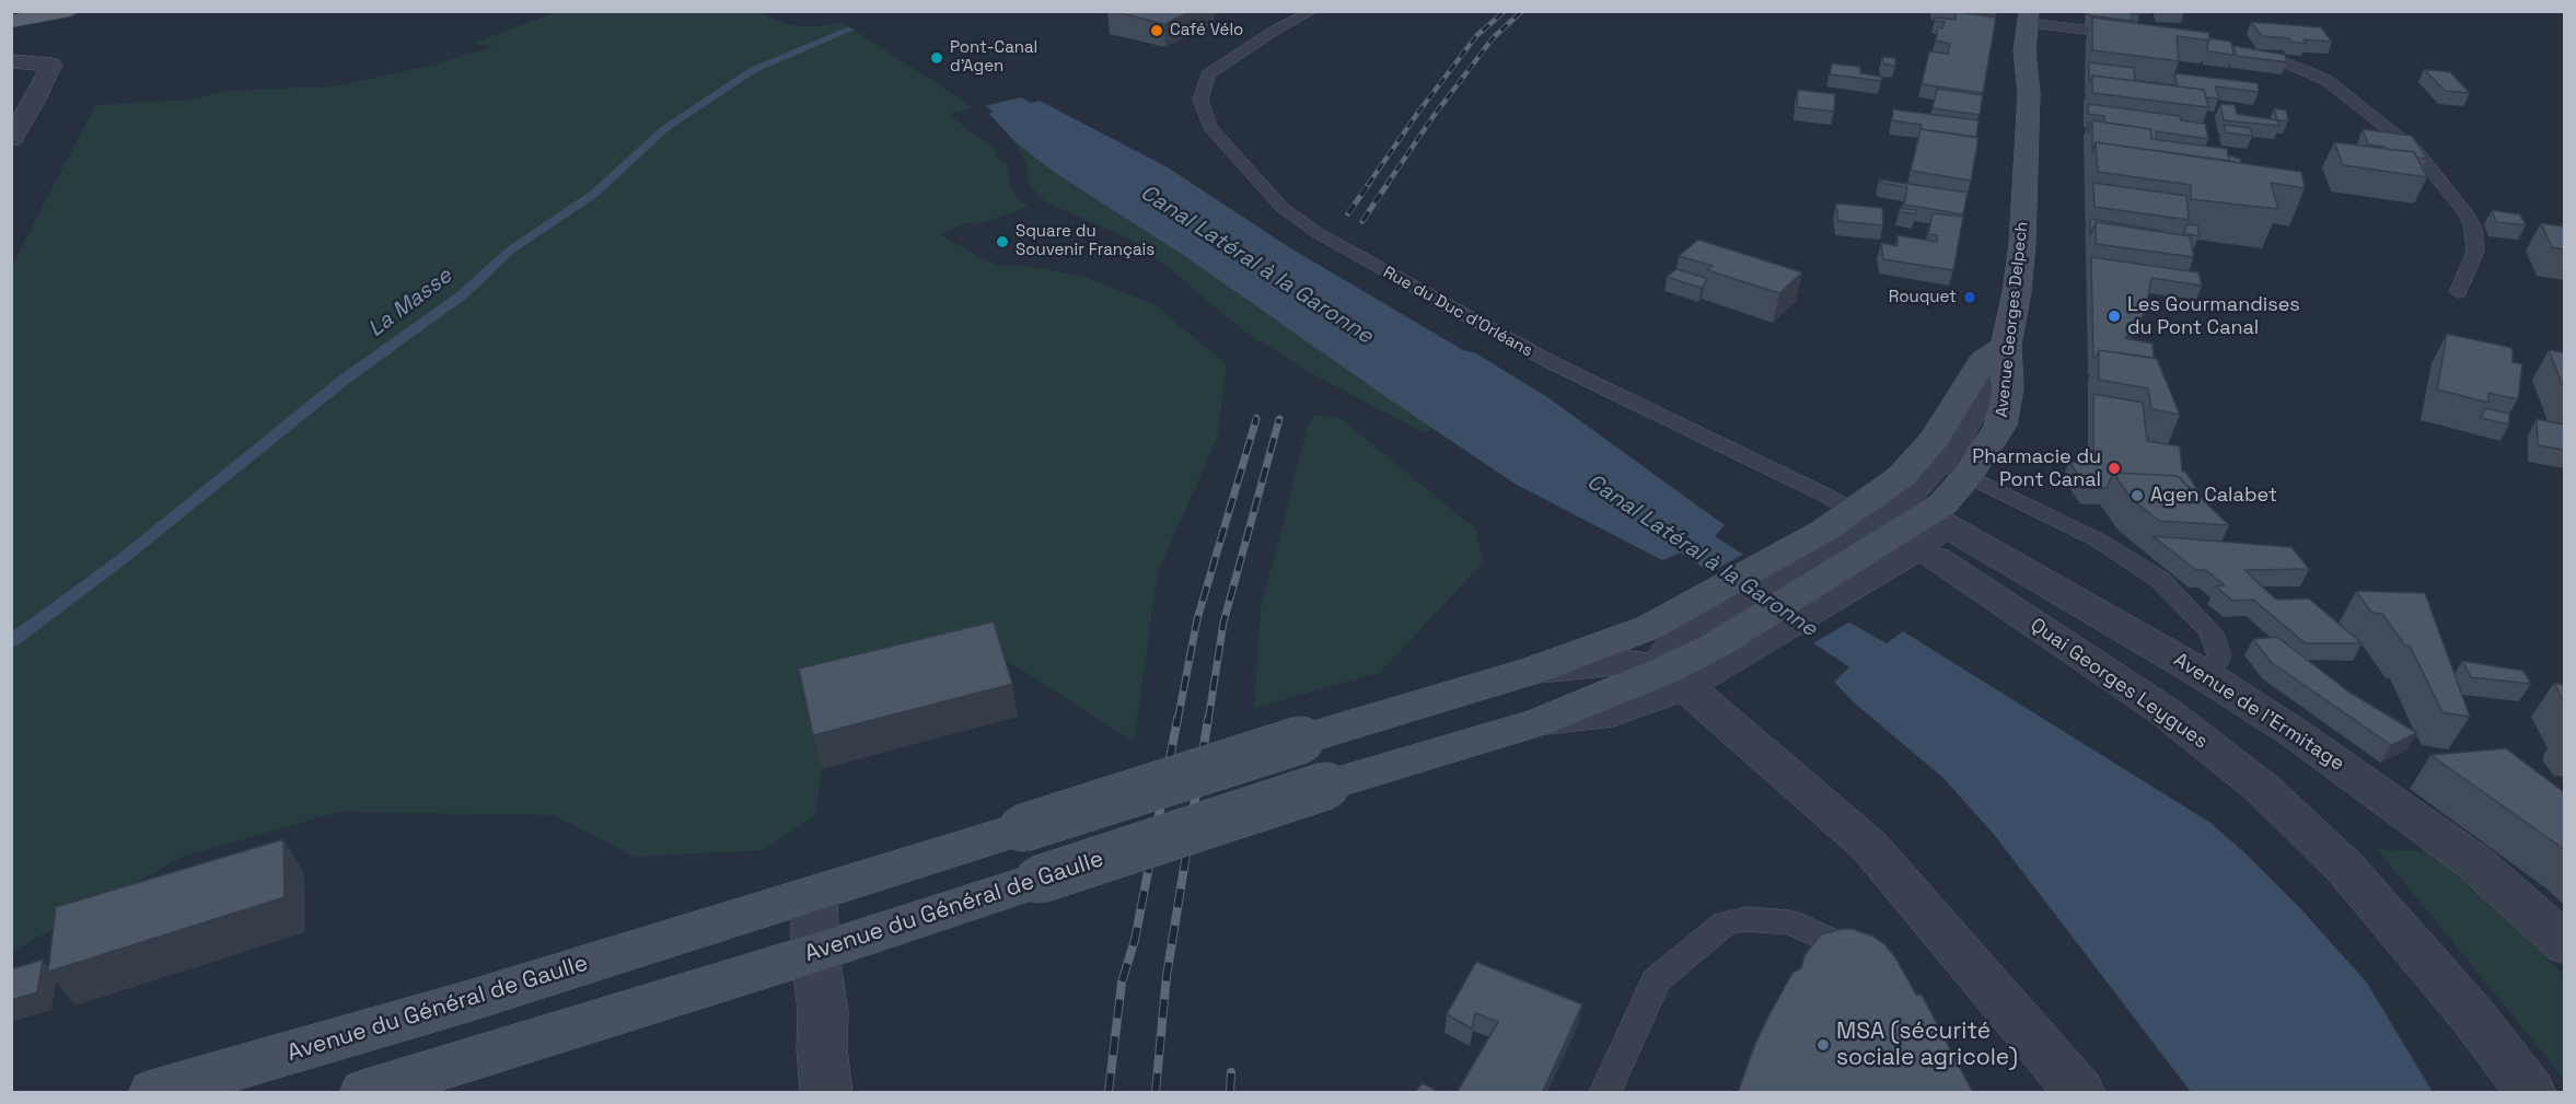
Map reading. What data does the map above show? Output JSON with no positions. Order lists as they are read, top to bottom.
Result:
{
  "streets": {
    "main road": ["Avenue Georges Delpech", "Avenue du Général de Gaulle"],
    "street": ["Quai Georges Leygues", "Avenue de l’Ermitage"],
    "lane": ["Rue du Duc d'Orléans"]
  },
  "crossings": [
    ["Rue du Duc d'Orléans", "Avenue Georges Delpech"],
    ["Rue du Duc d'Orléans", "Quai Georges Leygues"],
    ["Rue du Duc d'Orléans", "Avenue de l’Ermitage"],
    ["Avenue Georges Delpech", "Quai Georges Leygues"],
    ["Avenue Georges Delpech", "Avenue de l’Ermitage"],
    ["Quai Georges Leygues", "Avenue de l’Ermitage"]
  ],
  "water": ["Canal Latéral à la Garonne", "La Masse"],
  "places": [
    "Café Vélo",
    "Pont-Canal d'Agen",
    "Square du Souvenir Français",
    "Rouquet",
    "Les Gourmandises du Pont Canal",
    "Pharmacie du Pont Canal",
    "Agen Calabet",
    "MSA (sécurité sociale agricole)"
  ]
}
